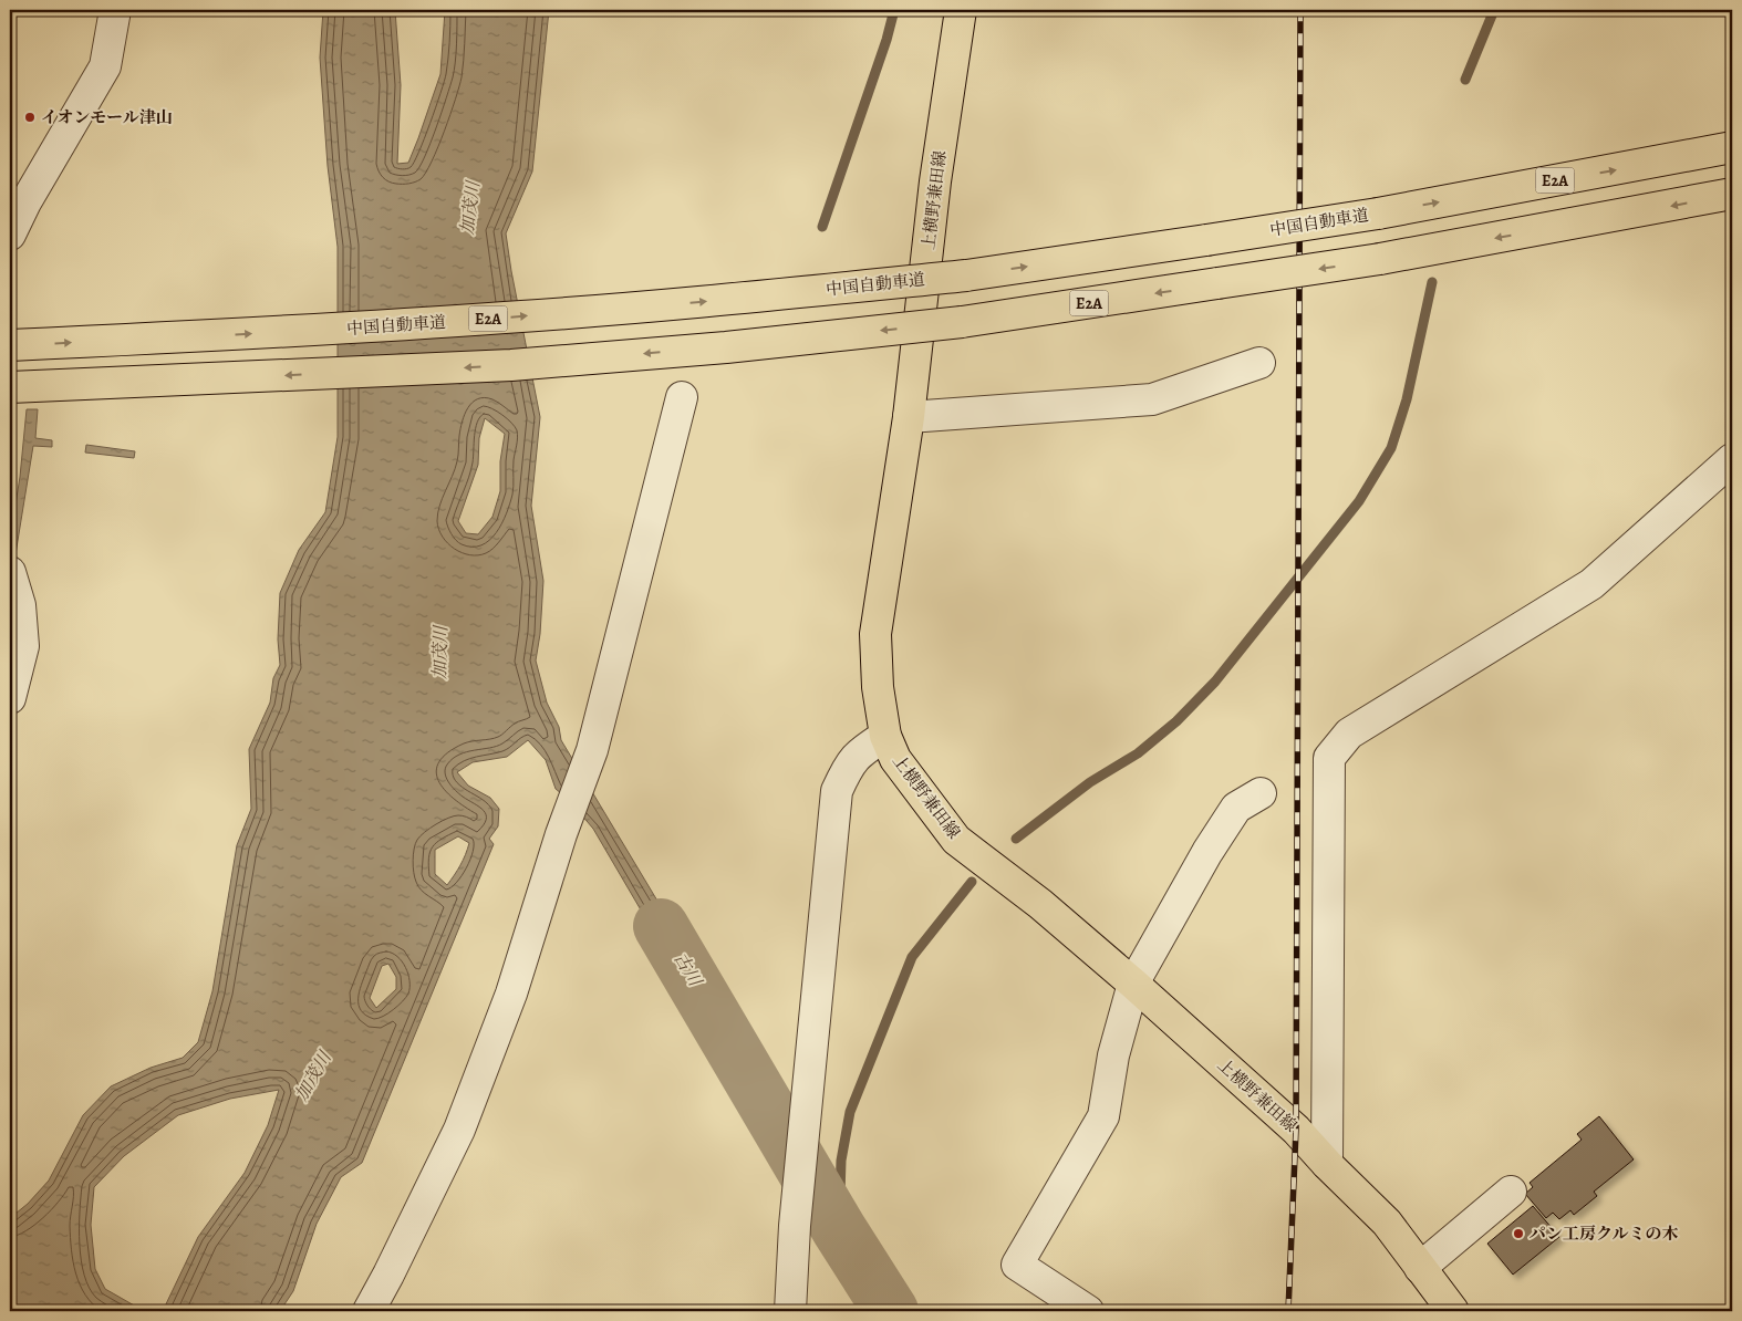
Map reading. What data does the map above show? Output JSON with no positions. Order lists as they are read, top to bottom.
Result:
{
  "streets": {
    "main road": ["E2A", "上横野兼田線", "中国自動車道"]
  },
  "water": ["加茂川", "古川"],
  "places": ["イオンモール津山", "パン工房クルミの木"]
}
